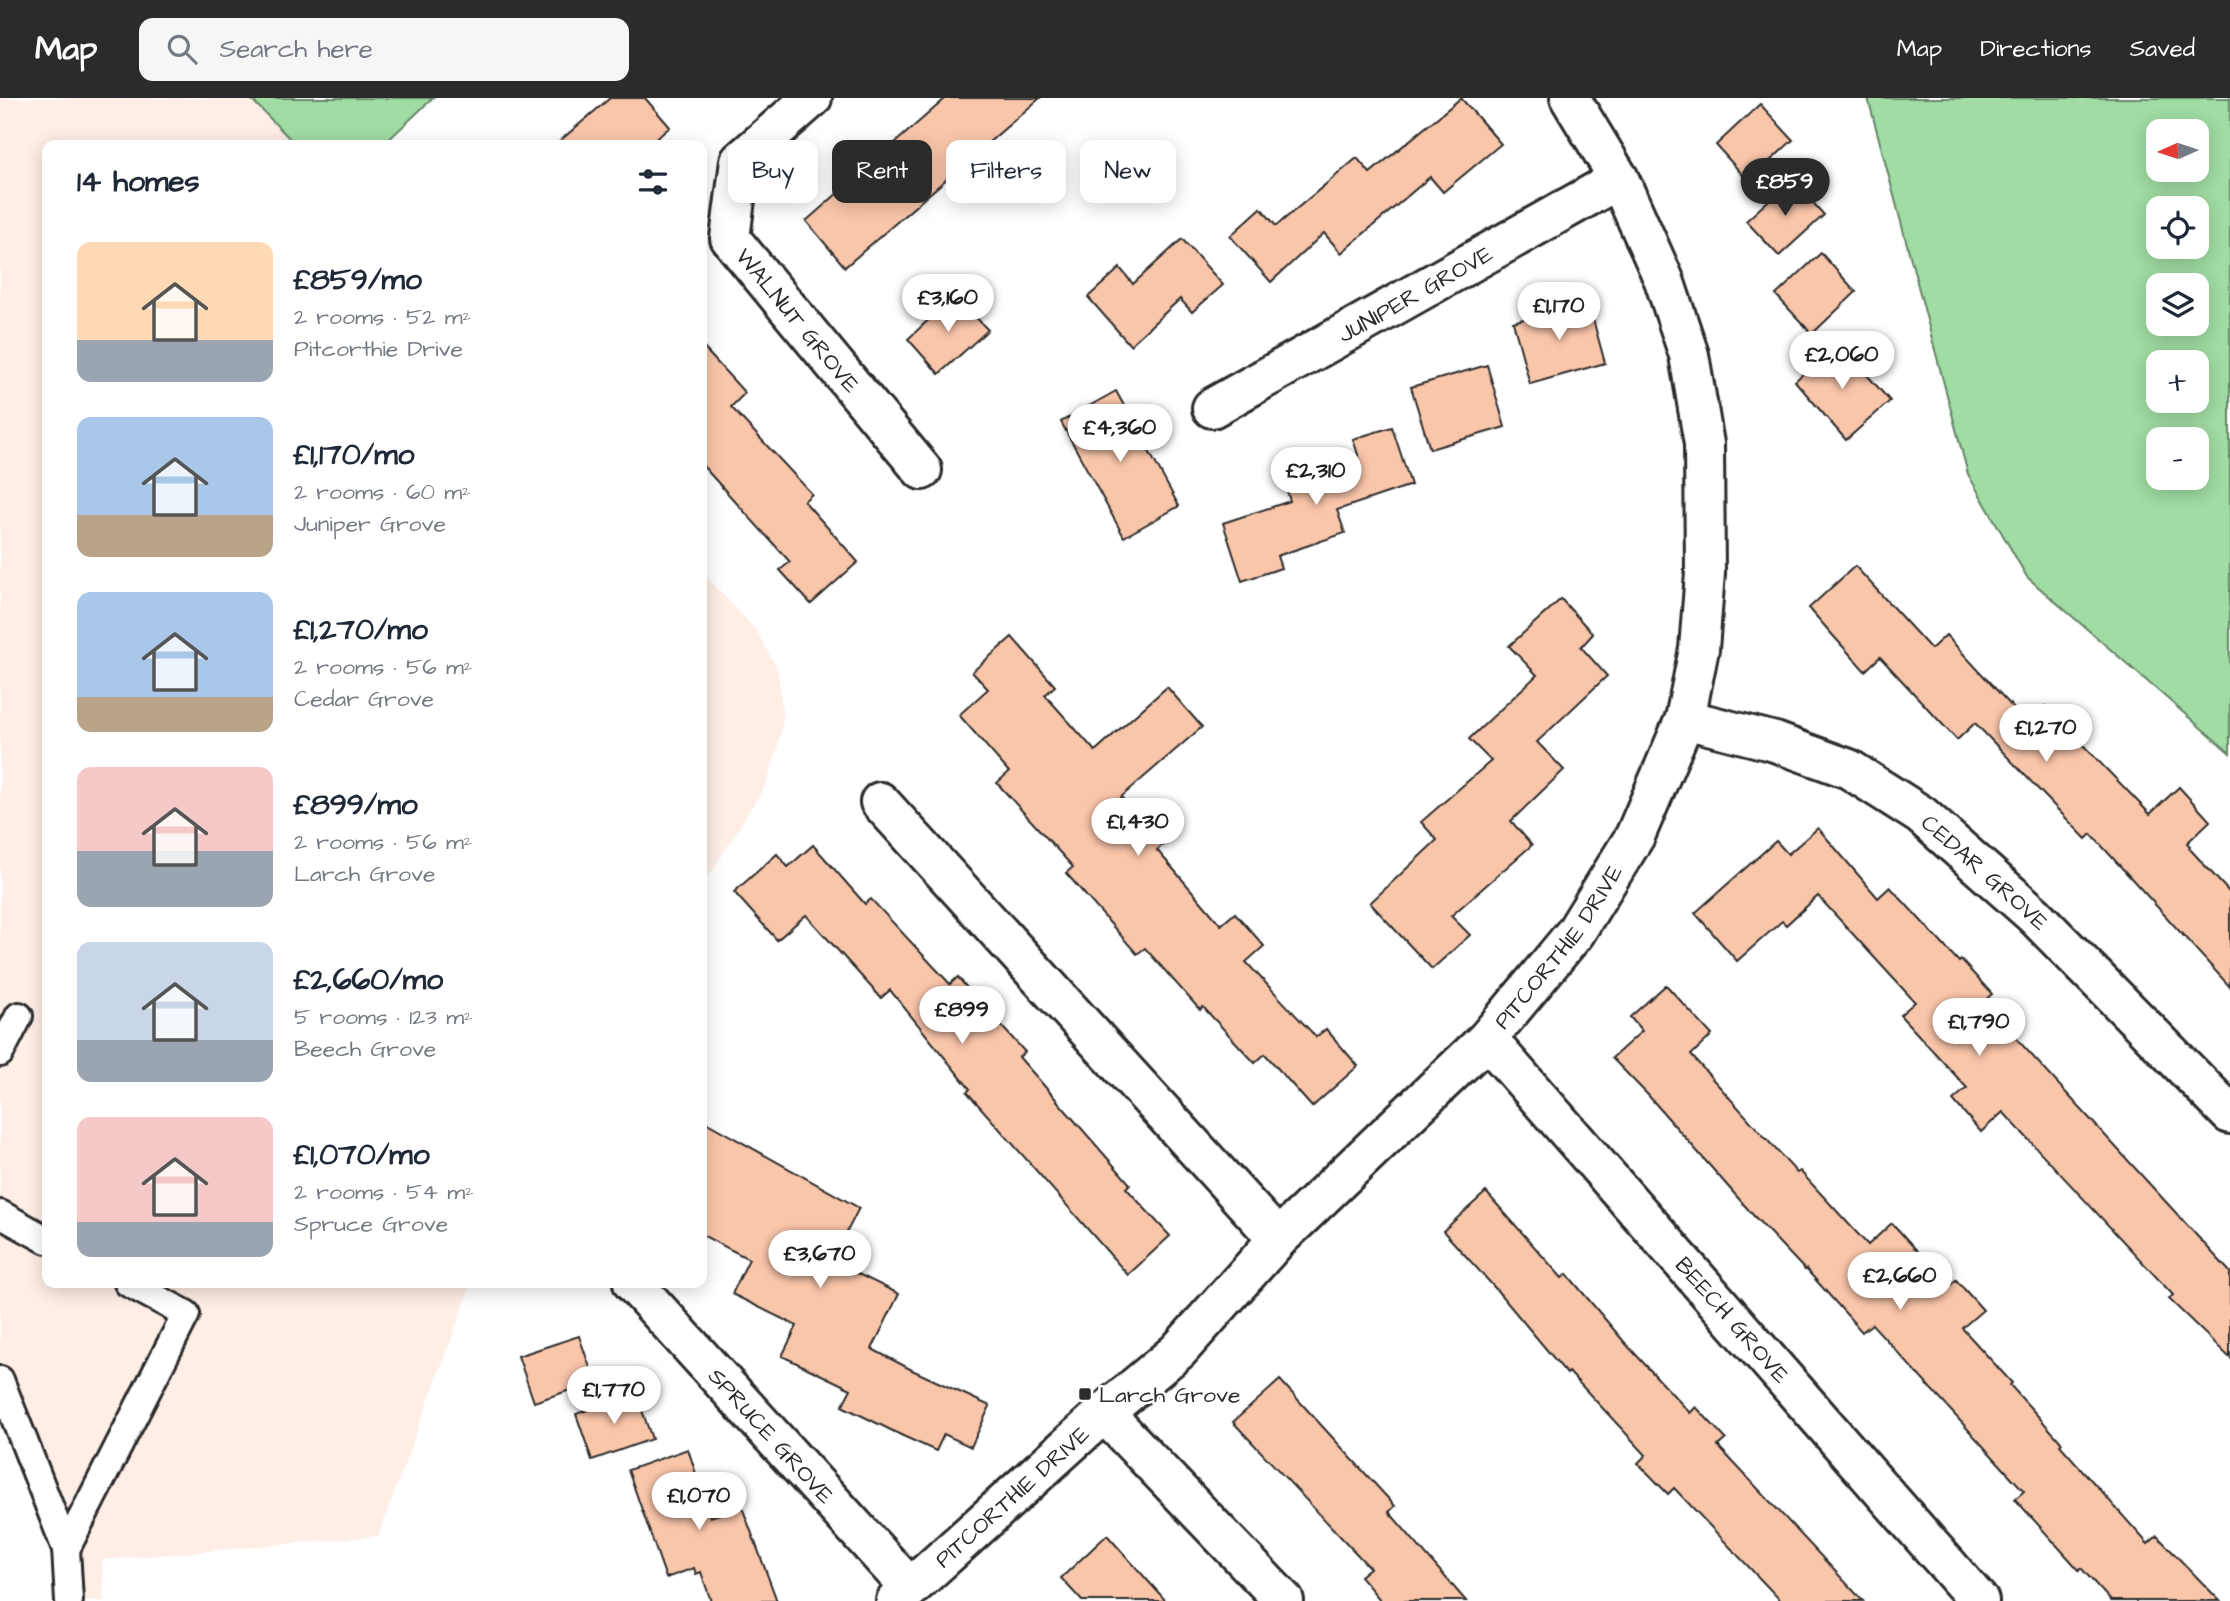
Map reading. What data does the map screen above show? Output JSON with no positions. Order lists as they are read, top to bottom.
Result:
{
  "streets": {
    "street": [
      "JUNIPER GROVE",
      "WALNUT GROVE",
      "CEDAR GROVE",
      "PITCORTHIE DRIVE",
      "BEECH GROVE",
      "SPRUCE GROVE"
    ]
  },
  "crossings": [
    ["JUNIPER GROVE", "PITCORTHIE DRIVE"],
    ["CEDAR GROVE", "PITCORTHIE DRIVE"],
    ["PITCORTHIE DRIVE", "BEECH GROVE"],
    ["PITCORTHIE DRIVE", "SPRUCE GROVE"]
  ],
  "places": {
    "transit": ["Larch Grove"]
  },
  "north": "left",
  "page": {
    "header": "Map",
    "search": "Search here",
    "nav": ["Map", "Directions", "Saved"],
    "map_buttons": ["+", "−"],
    "chip": [
      "Buy",
      "Rent",
      "Filters",
      "New"
    ],
    "heading": "14 homes",
    "price": [
      "£859",
      "£3,160",
      "£1,170",
      "£2,060",
      "£4,360",
      "£2,310",
      "£1,270",
      "£1,430",
      "£899",
      "£1,790",
      "£3,670",
      "£2,660",
      "£1,770",
      "£1,070"
    ],
    "list": [
      {
        "name": "£859/mo",
        "note": "2 rooms · 52 m² · Pitcorthie Drive"
      },
      {
        "name": "£1,170/mo",
        "note": "2 rooms · 60 m² · Juniper Grove"
      },
      {
        "name": "£1,270/mo",
        "note": "2 rooms · 56 m² · Cedar Grove"
      },
      {
        "name": "£899/mo",
        "note": "2 rooms · 56 m² · Larch Grove"
      },
      {
        "name": "£2,660/mo",
        "note": "5 rooms · 123 m² · Beech Grove"
      },
      {
        "name": "£1,070/mo",
        "note": "2 rooms · 54 m² · Spruce Grove"
      }
    ]
  }
}
